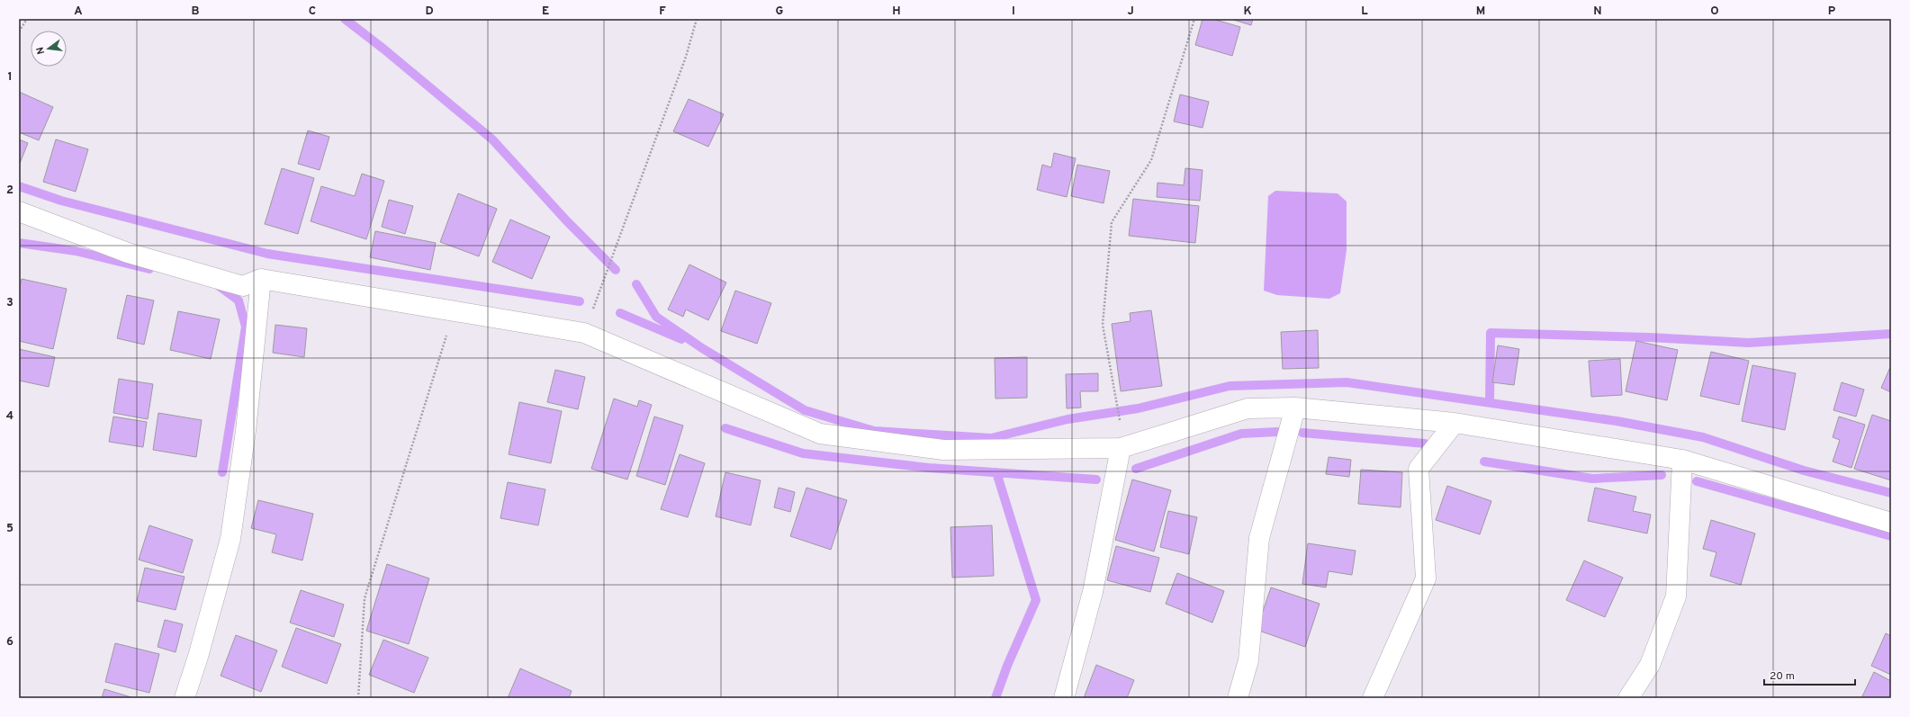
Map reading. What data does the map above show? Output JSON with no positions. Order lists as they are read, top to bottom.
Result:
{
  "scale_bar": "20 m",
  "north": "left",
  "grid": {
    "columns": [
      "A",
      "B",
      "C",
      "D",
      "E",
      "F",
      "G",
      "H",
      "I",
      "J",
      "K",
      "L",
      "M",
      "N",
      "O",
      "P"
    ],
    "rows": [
      "1",
      "2",
      "3",
      "4",
      "5",
      "6"
    ]
  }
}
